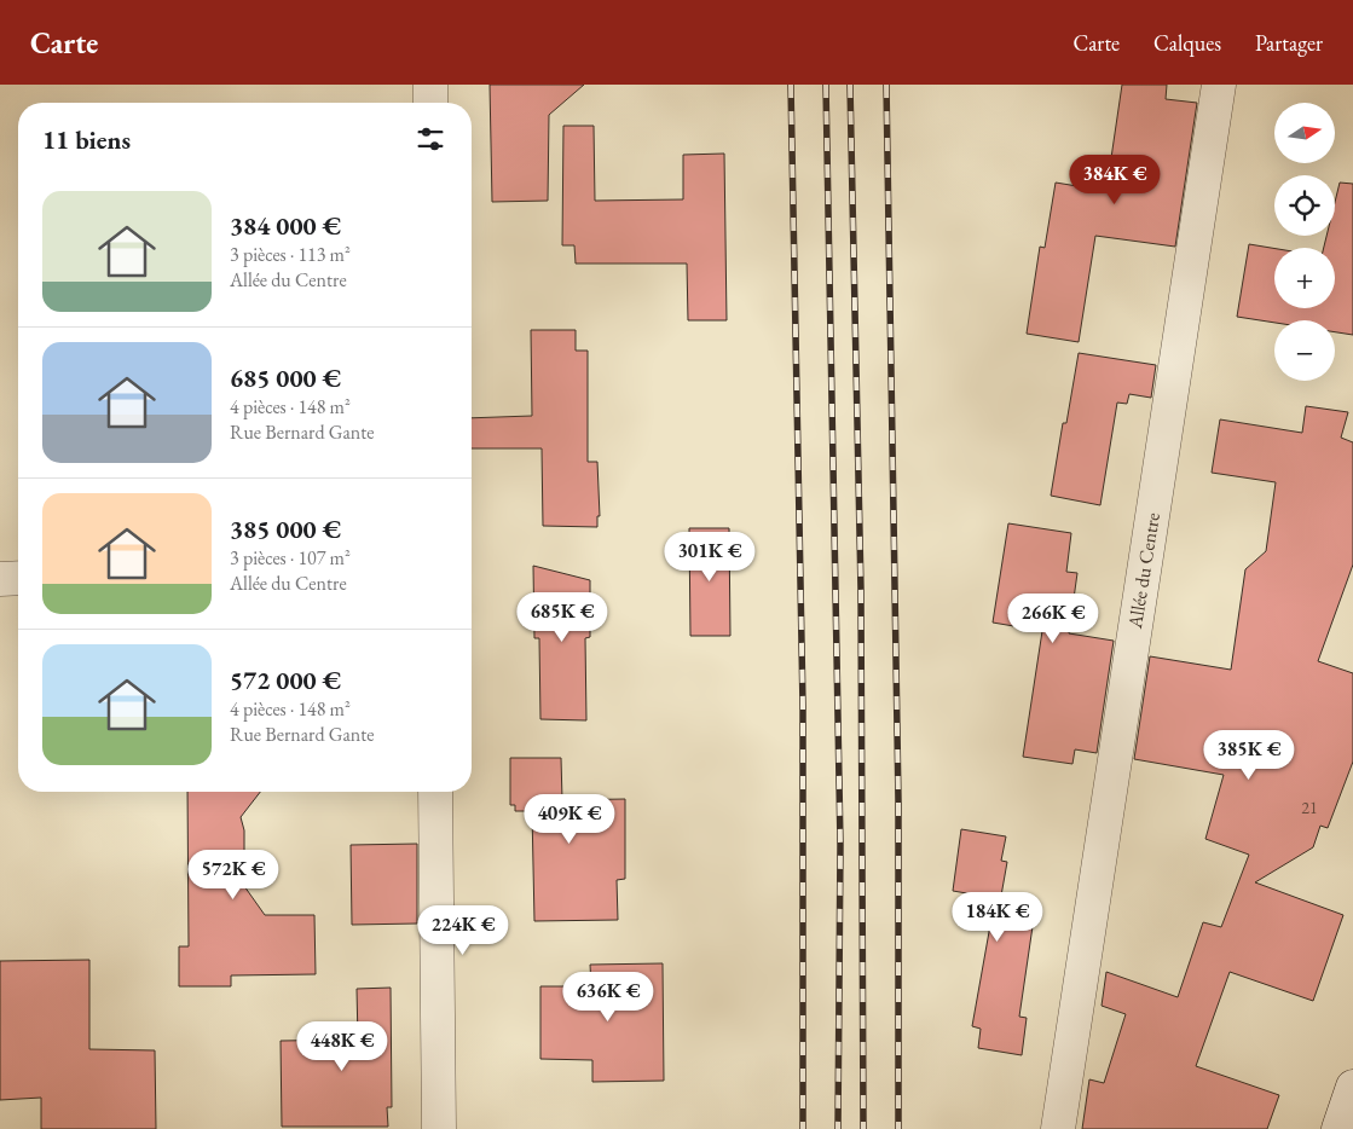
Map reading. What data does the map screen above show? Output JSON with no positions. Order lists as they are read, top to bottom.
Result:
{
  "streets": {
    "street": ["Allée du Centre"]
  },
  "house_numbers": ["21"],
  "north": "right",
  "page": {
    "header": "Carte",
    "nav": ["Carte", "Calques", "Partager"],
    "map_buttons": ["+", "−"],
    "heading": "11 biens",
    "price": [
      "384K €",
      "301K €",
      "685K €",
      "266K €",
      "385K €",
      "409K €",
      "572K €",
      "184K €",
      "224K €",
      "636K €",
      "448K €"
    ],
    "list": [
      {
        "name": "384 000 €",
        "note": "3 pièces · 113 m² · Allée du Centre"
      },
      {
        "name": "685 000 €",
        "note": "4 pièces · 148 m² · Rue Bernard Gante"
      },
      {
        "name": "385 000 €",
        "note": "3 pièces · 107 m² · Allée du Centre"
      },
      {
        "name": "572 000 €",
        "note": "4 pièces · 148 m² · Rue Bernard Gante"
      }
    ]
  }
}
